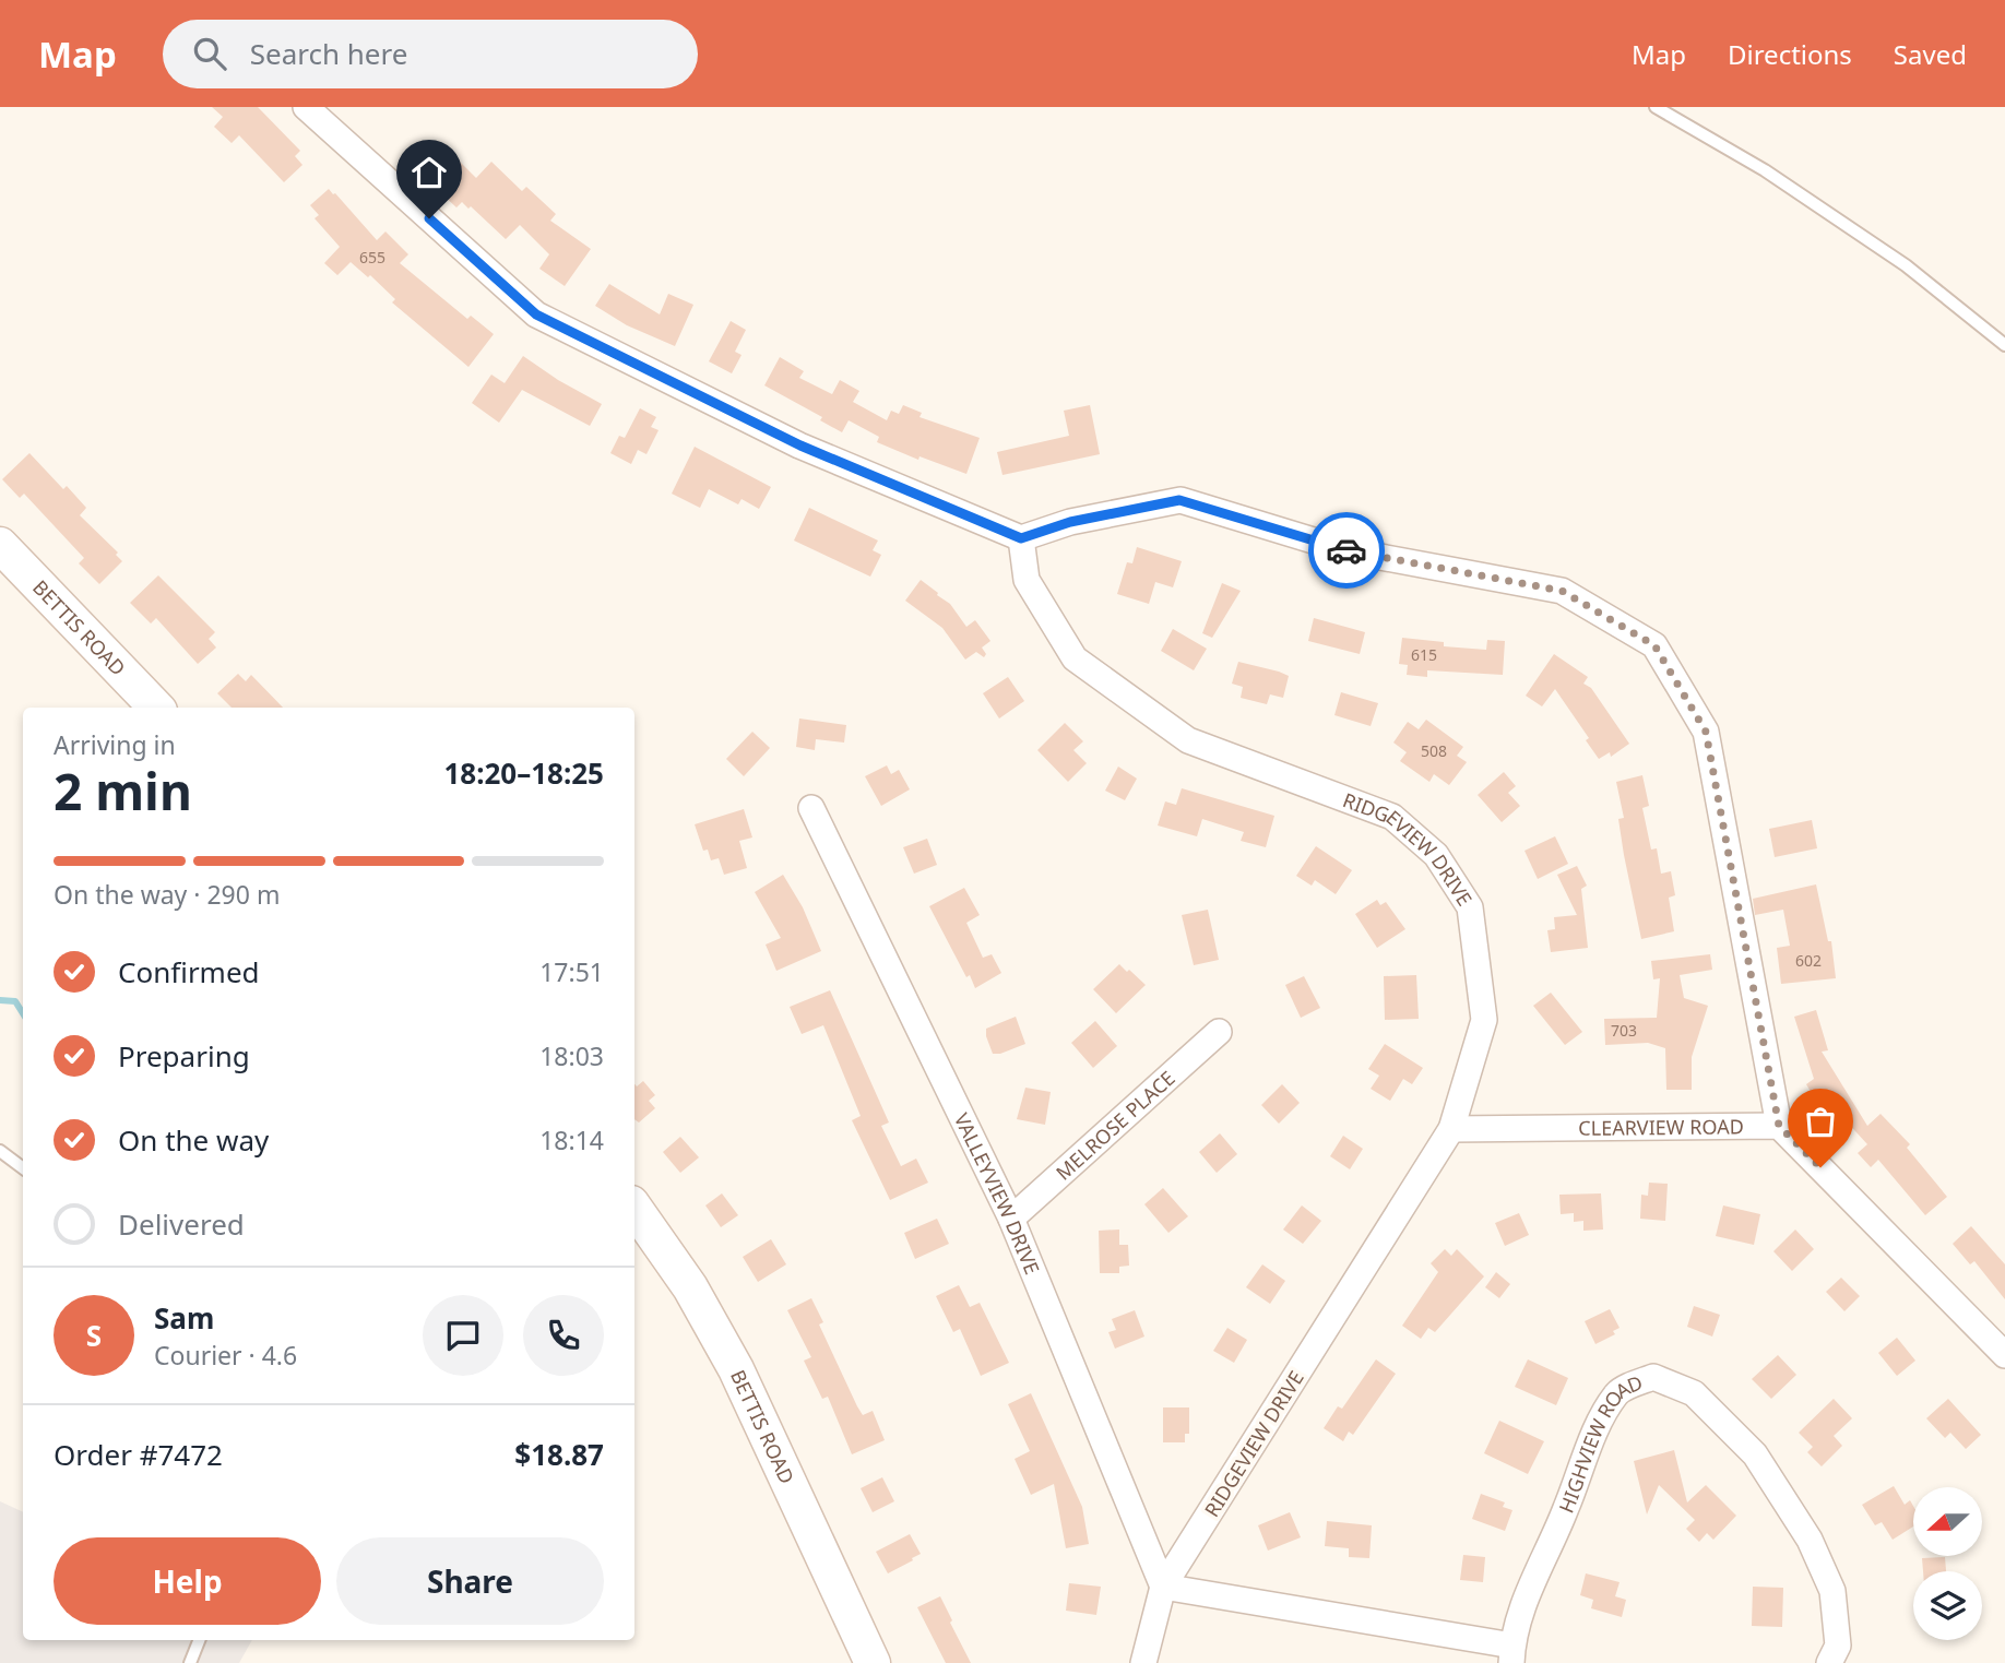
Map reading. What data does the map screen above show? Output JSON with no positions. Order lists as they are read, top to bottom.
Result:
{
  "streets": {
    "street": [
      "BETTIS ROAD",
      "RIDGEVIEW DRIVE",
      "MELROSE PLACE",
      "CLEARVIEW ROAD",
      "VALLEYVIEW DRIVE",
      "HIGHVIEW ROAD"
    ]
  },
  "crossings": [
    ["RIDGEVIEW DRIVE", "CLEARVIEW ROAD"],
    ["RIDGEVIEW DRIVE", "VALLEYVIEW DRIVE"],
    ["RIDGEVIEW DRIVE", "HIGHVIEW ROAD"],
    ["MELROSE PLACE", "VALLEYVIEW DRIVE"],
    ["VALLEYVIEW DRIVE", "HIGHVIEW ROAD"]
  ],
  "house_numbers": [
    "655",
    "615",
    "508",
    "602",
    "703"
  ],
  "north": "left",
  "page": {
    "header": "Map",
    "search": "Search here",
    "nav": ["Map", "Directions", "Saved"],
    "heading": ["2 min", "Arriving in", "18:20–18:25"],
    "panel": [
      "Sam",
      "Courier · 4.6",
      "Order #7472",
      "$18.87"
    ],
    "bar": "On the way · 290 m",
    "list": [
      ["Confirmed", "17:51"],
      ["Preparing", "18:03"],
      ["On the way", "18:14"],
      "Delivered"
    ],
    "round": "S",
    "buttons": ["Help", "Share"]
  }
}
